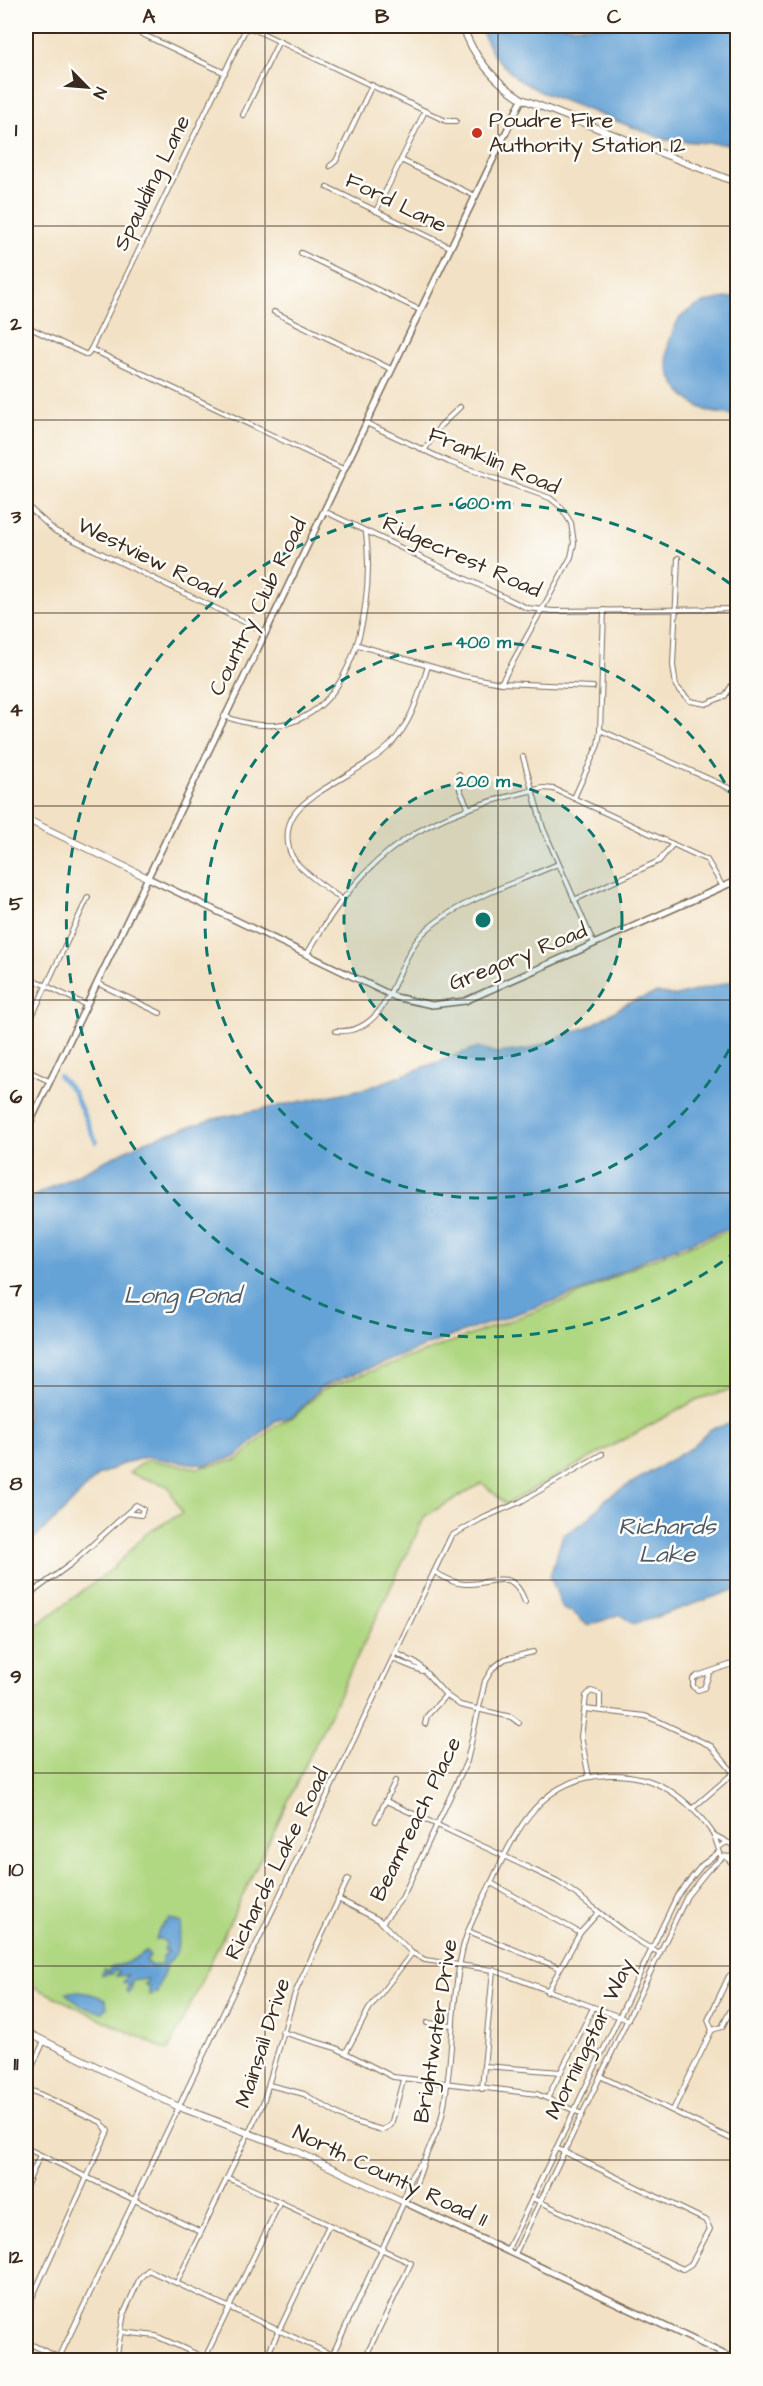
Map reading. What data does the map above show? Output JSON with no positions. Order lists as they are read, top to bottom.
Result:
{
  "streets": {
    "main road": ["North County Road 11"],
    "street": [
      "Spaulding Lane",
      "Ford Lane",
      "Franklin Road",
      "Ridgecrest Road",
      "Westview Road",
      "Country Club Road",
      "Gregory Road",
      "Beamreach Place",
      "Richards Lake Road",
      "Brightwater Drive",
      "Morningstar Way",
      "Mainsail Drive"
    ]
  },
  "crossings": [
    ["Ford Lane", "Country Club Road"],
    ["Franklin Road", "Ridgecrest Road"],
    ["Franklin Road", "Country Club Road"],
    ["Ridgecrest Road", "Country Club Road"],
    ["Westview Road", "Country Club Road"],
    ["Country Club Road", "Gregory Road"],
    ["Richards Lake Road", "North County Road 11"],
    ["Brightwater Drive", "North County Road 11"],
    ["Morningstar Way", "North County Road 11"],
    ["Mainsail Drive", "North County Road 11"]
  ],
  "water": ["Long Pond", "Richards Lake"],
  "places": ["Poudre Fire Authority Station 12"],
  "north": "bottom right",
  "grid": {
    "columns": ["A", "B", "C"],
    "rows": [
      "1",
      "2",
      "3",
      "4",
      "5",
      "6",
      "7",
      "8",
      "9",
      "10",
      "11",
      "12"
    ]
  },
  "rings": ["600 m", "400 m", "200 m"]
}
